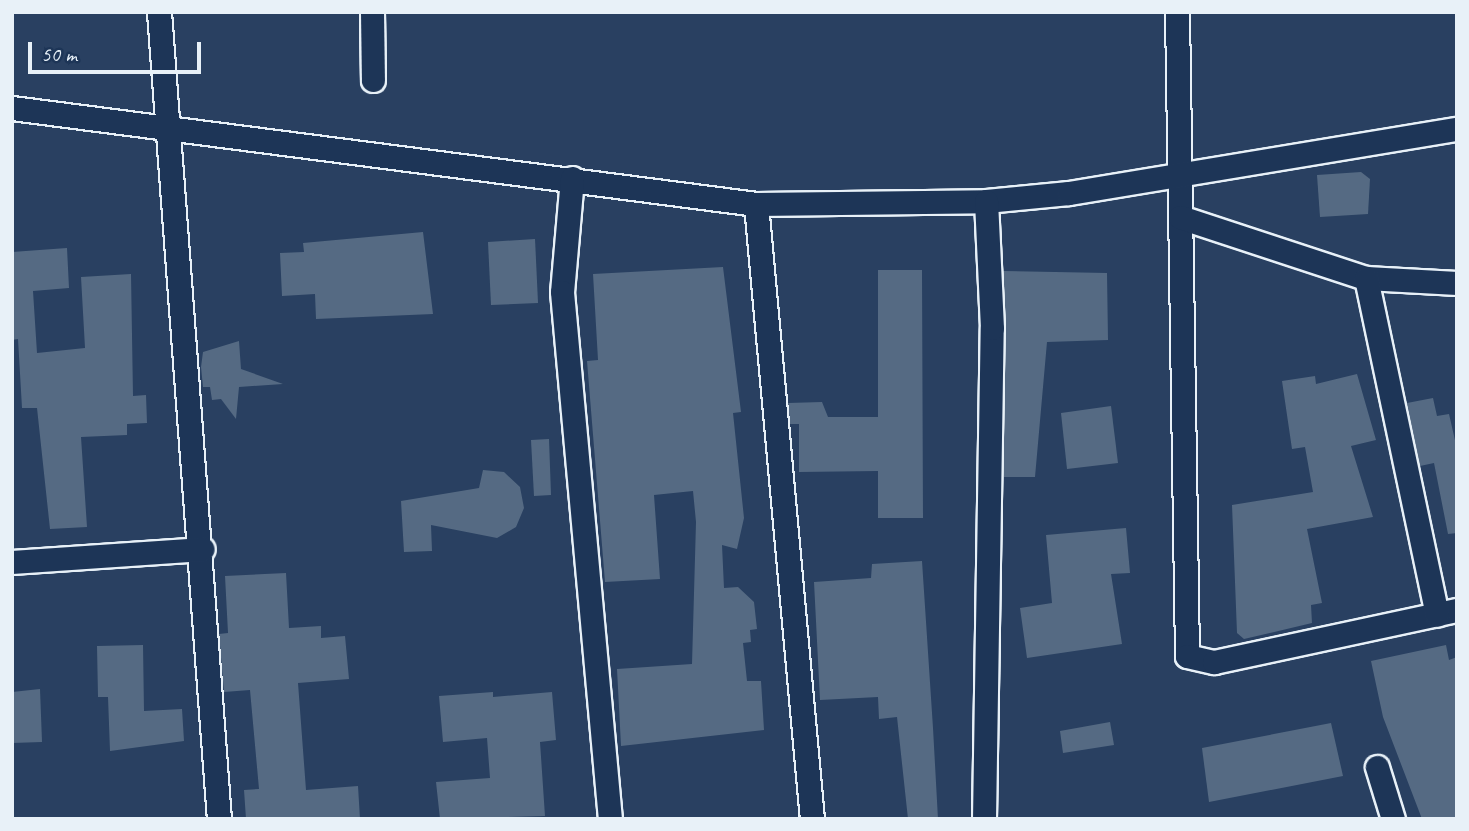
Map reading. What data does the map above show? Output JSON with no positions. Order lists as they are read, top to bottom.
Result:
{
  "scale_bar": "50 m"
}
